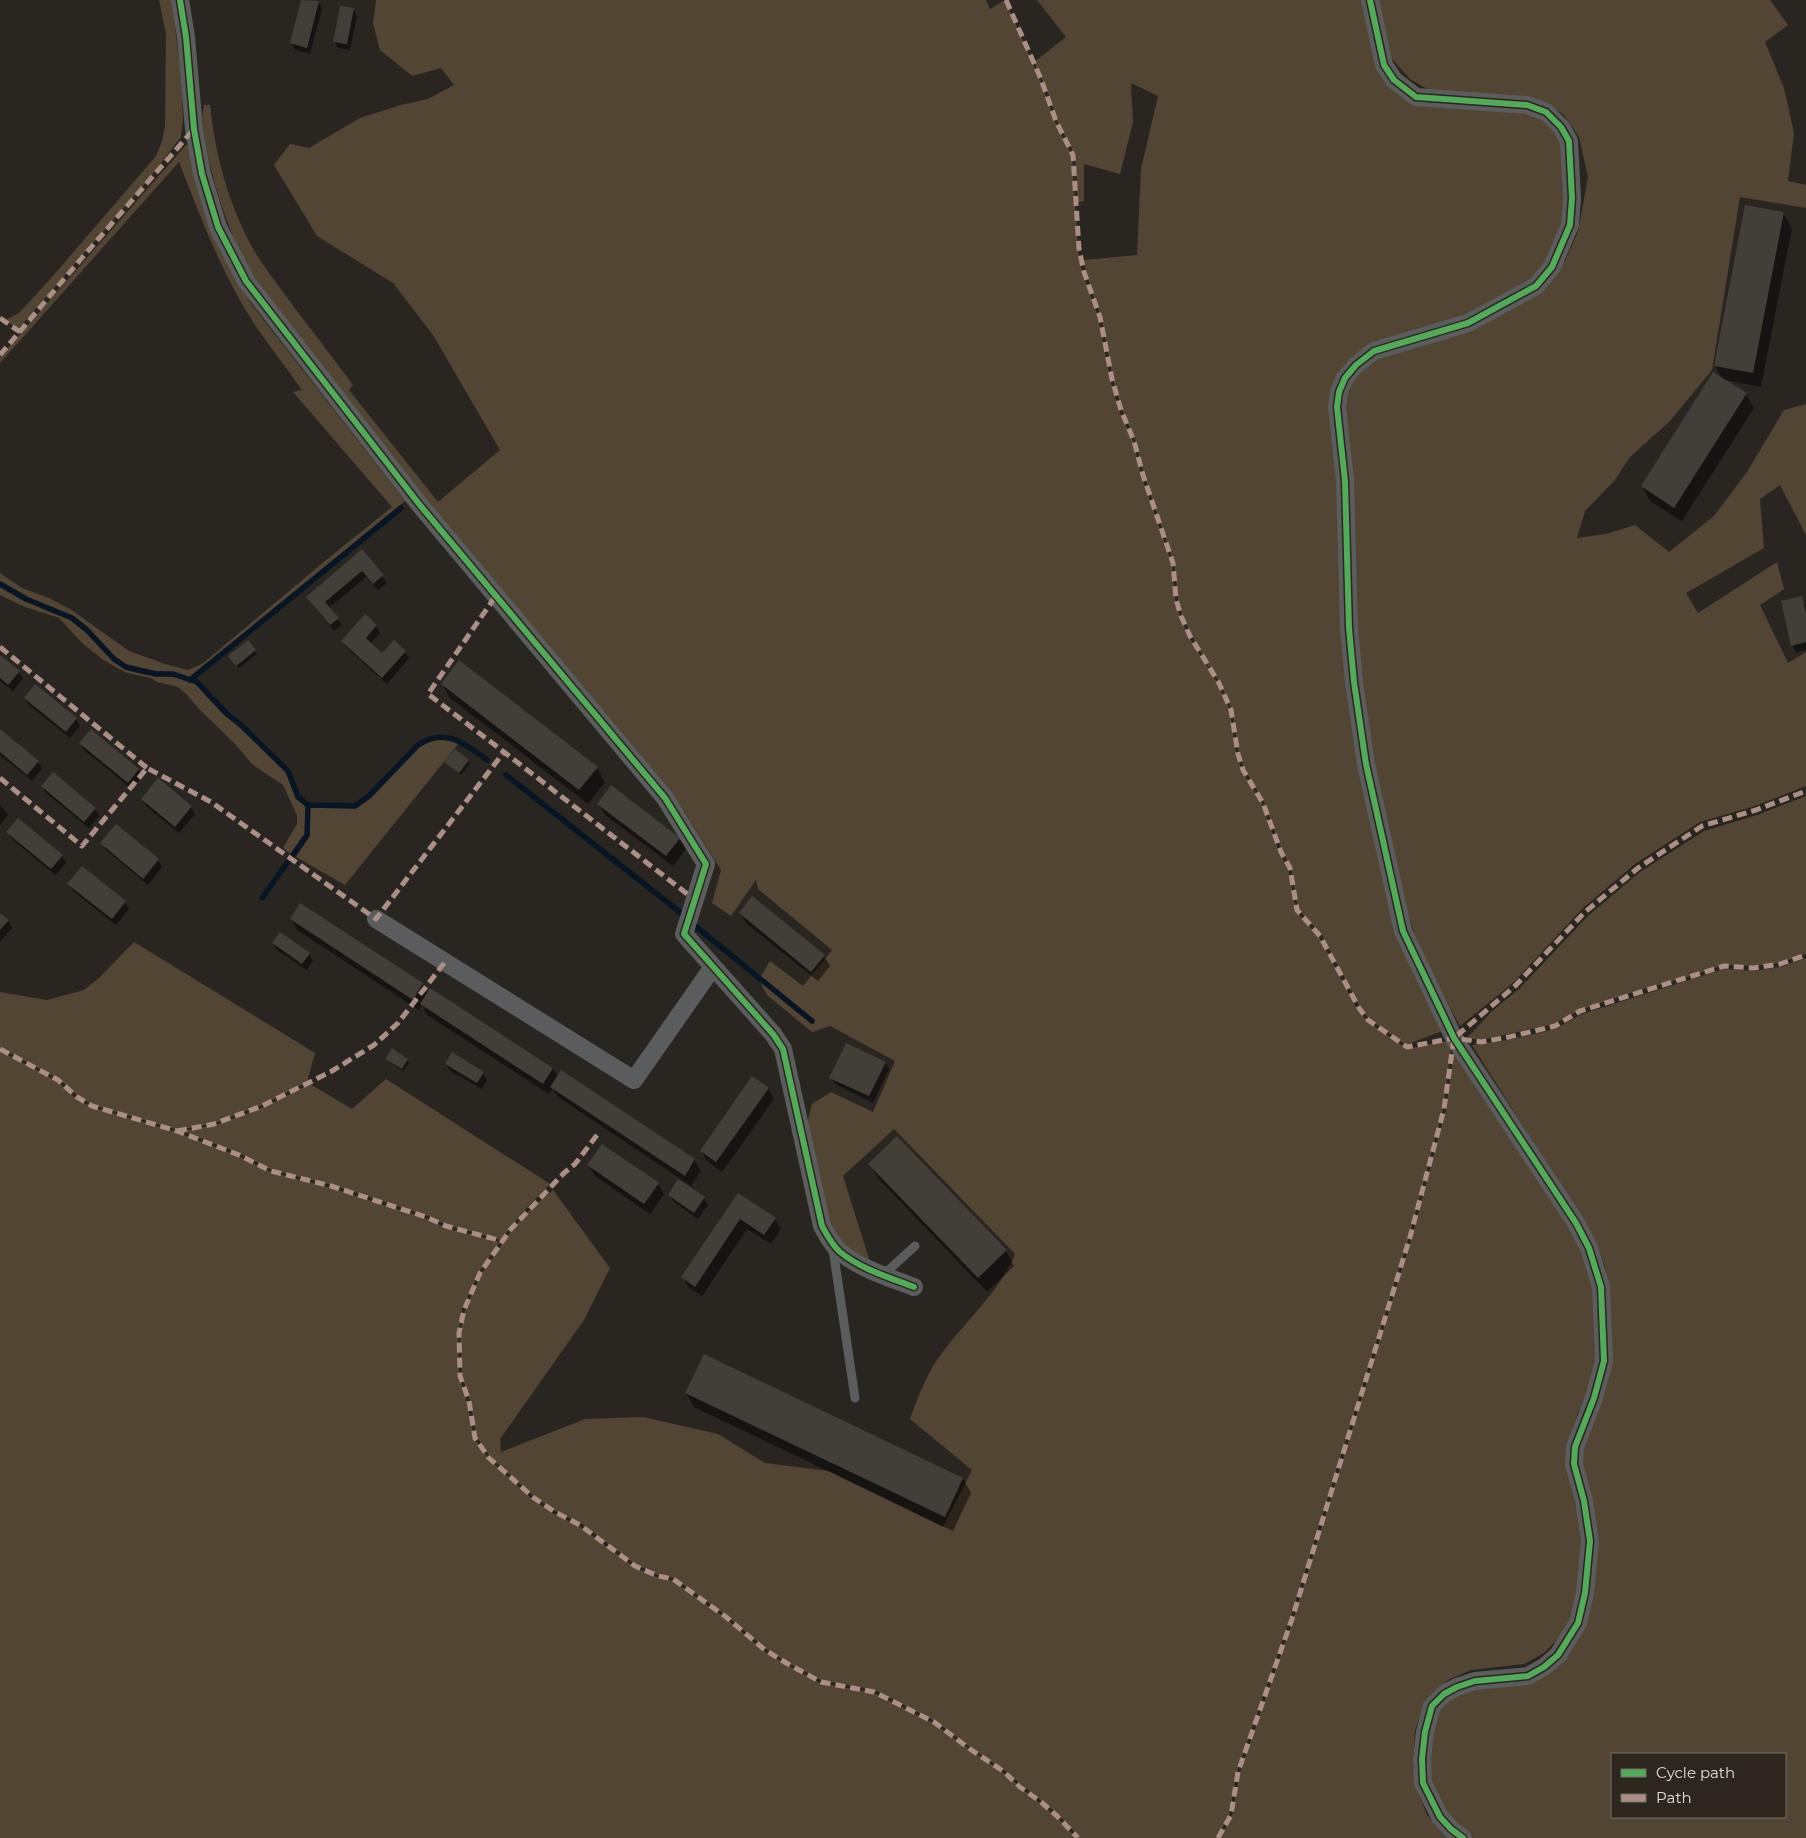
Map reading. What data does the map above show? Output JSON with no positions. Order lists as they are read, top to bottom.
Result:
{
  "legend": ["Cycle path", "Path"]
}
